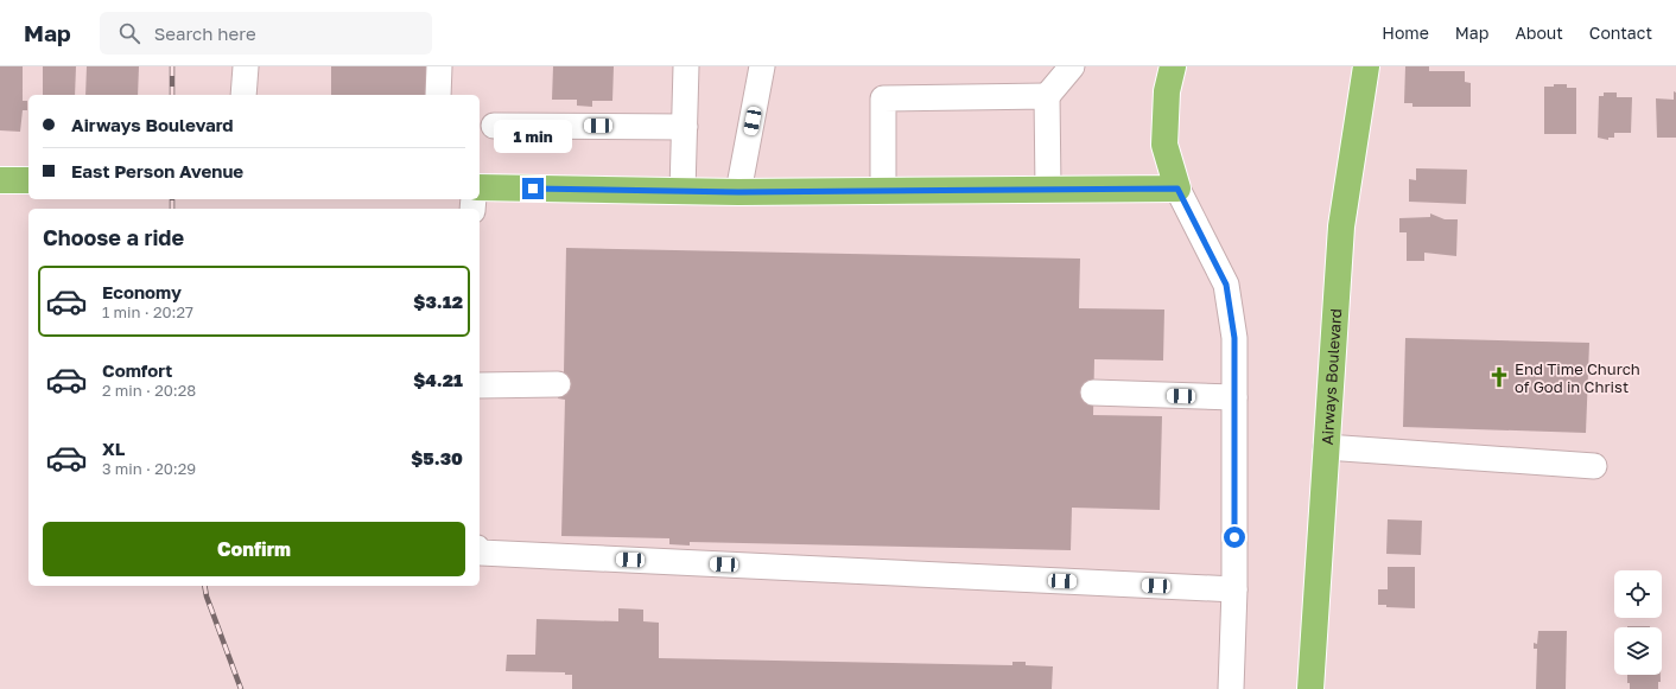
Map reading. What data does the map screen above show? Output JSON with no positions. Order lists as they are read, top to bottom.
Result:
{
  "streets": {
    "main road": ["Airways Boulevard"]
  },
  "places": {
    "church": ["End Time Church of God in Christ"]
  },
  "page": {
    "header": "Map",
    "search": "Search here",
    "nav": [
      "Home",
      "Map",
      "About",
      "Contact"
    ],
    "banner": ["Airways Boulevard", "East Person Avenue"],
    "bubble": "1 min",
    "heading": "Choose a ride",
    "list": [
      {
        "name": "Economy",
        "note": "1 min · 20:27",
        "value": "$3.12"
      },
      {
        "name": "Comfort",
        "note": "2 min · 20:28",
        "value": "$4.21"
      },
      {
        "name": "XL",
        "note": "3 min · 20:29",
        "value": "$5.30"
      }
    ],
    "buttons": "Confirm"
  }
}
